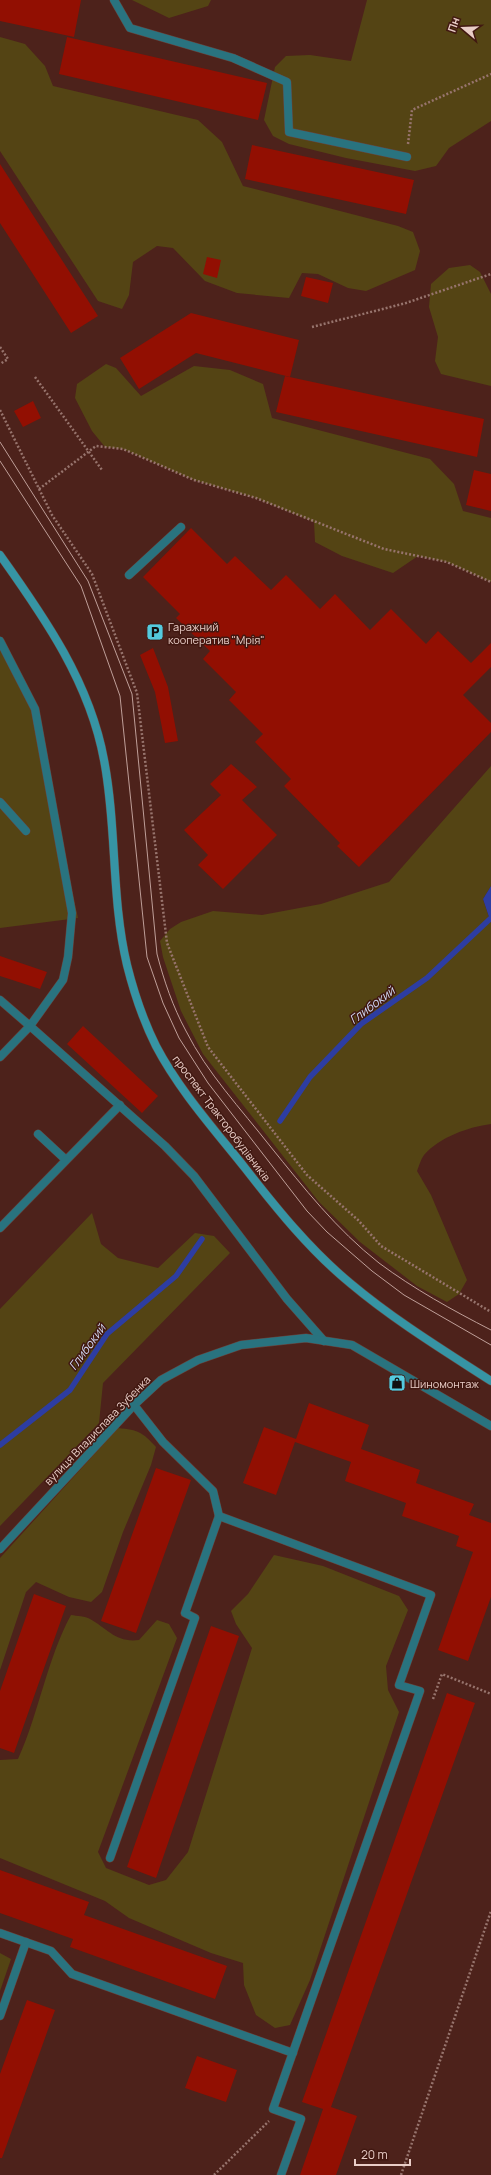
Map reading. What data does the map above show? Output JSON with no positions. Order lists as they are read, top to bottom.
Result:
{
  "streets": {
    "main road": ["проспект Тракторобудівників"],
    "street": ["вулиця Владислава Зубенка"]
  },
  "water": ["Глибокий"],
  "places": {
    "parking": ["Гаражний кооператив \"Мрія\""],
    "shop": ["Шиномонтаж"]
  },
  "scale_bar": "20 m",
  "north": "left"
}
